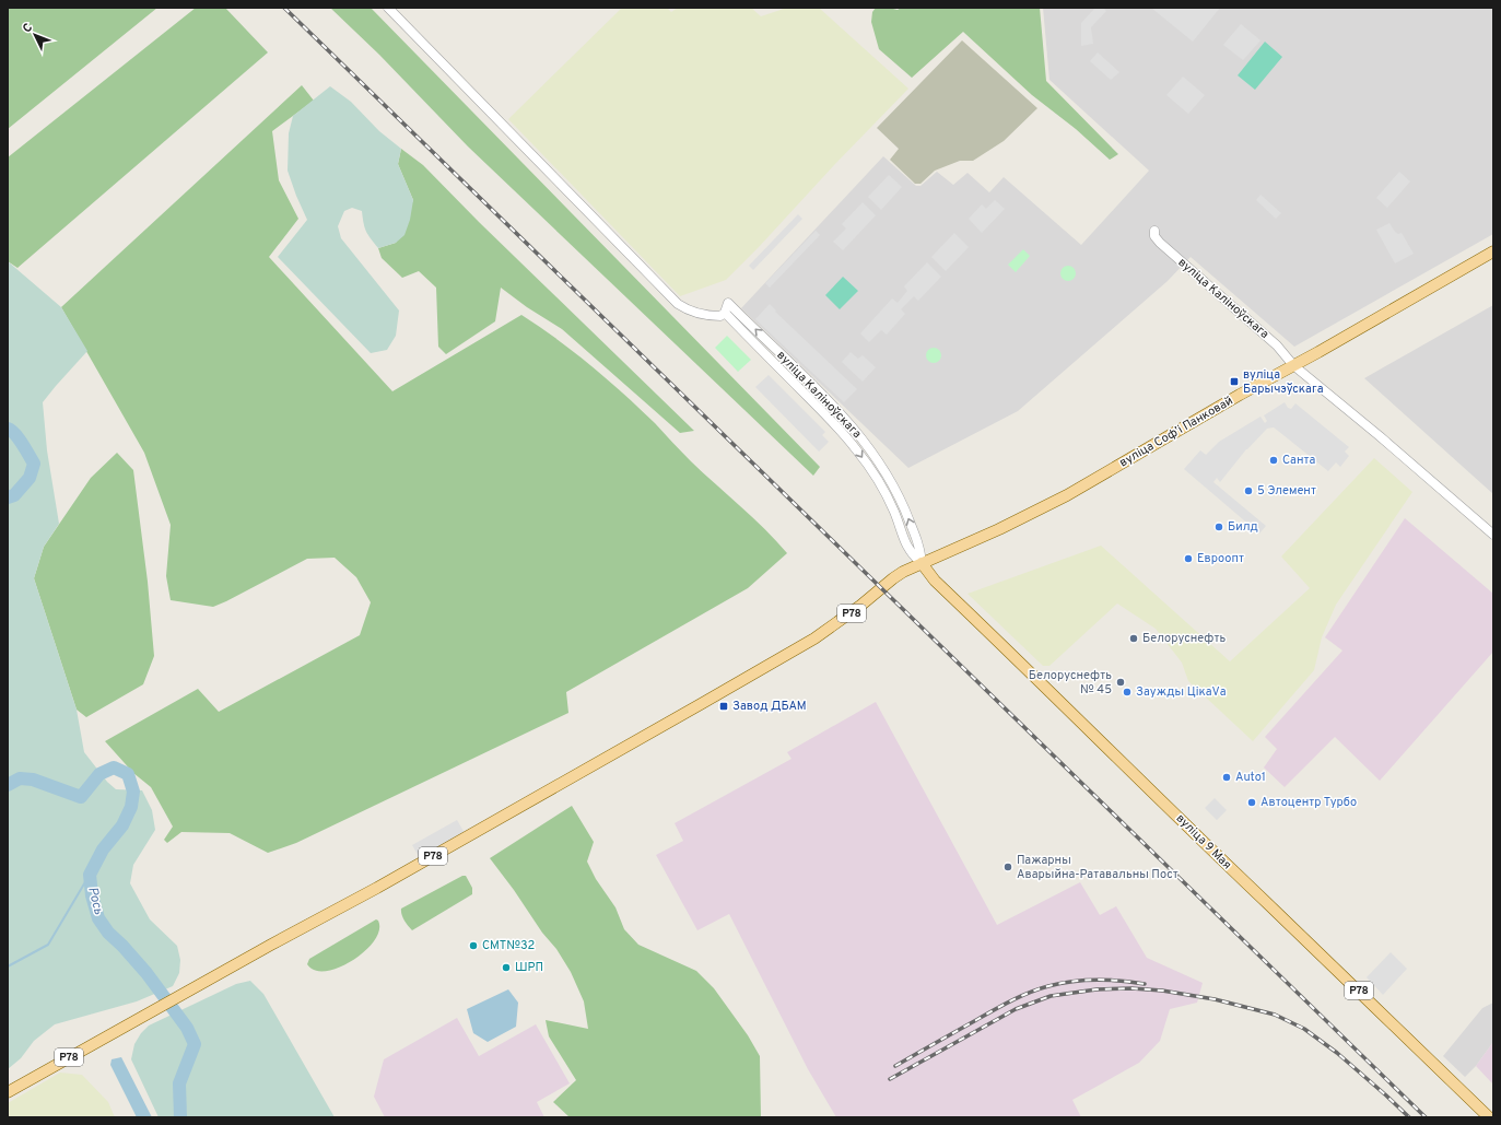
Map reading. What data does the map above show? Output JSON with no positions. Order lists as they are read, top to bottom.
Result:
{
  "streets": {
    "main road": ["вуліца Софʼі Панковай", "Р78", "вуліца 9 Мая"],
    "street": ["вуліца Каліноўскага"]
  },
  "crossings": [
    ["вуліца Каліноўскага", "вуліца Софʼі Панковай"],
    ["вуліца Каліноўскага", "Р78"],
    ["вуліца Каліноўскага", "вуліца 9 Мая"],
    ["вуліца Софʼі Панковай", "Р78"],
    ["вуліца Софʼі Панковай", "вуліца 9 Мая"],
    ["Р78", "вуліца 9 Мая"]
  ],
  "water": ["Рось"],
  "places": {
    "transit": ["вуліца Барычэўскага", "Завод ДБАМ"],
    "other": [
      "Санта",
      "5 Элемент",
      "Билд",
      "Евроопт",
      "Белоруснефть",
      "Белоруснефть № 45",
      "Заужды ЦікаVа",
      "Auto1",
      "Автоцентр Турбо",
      "Пажарны Аварыйна-Ратавальны Пост",
      "СМТ№32",
      "ШРП"
    ]
  },
  "north": "top left"
}
